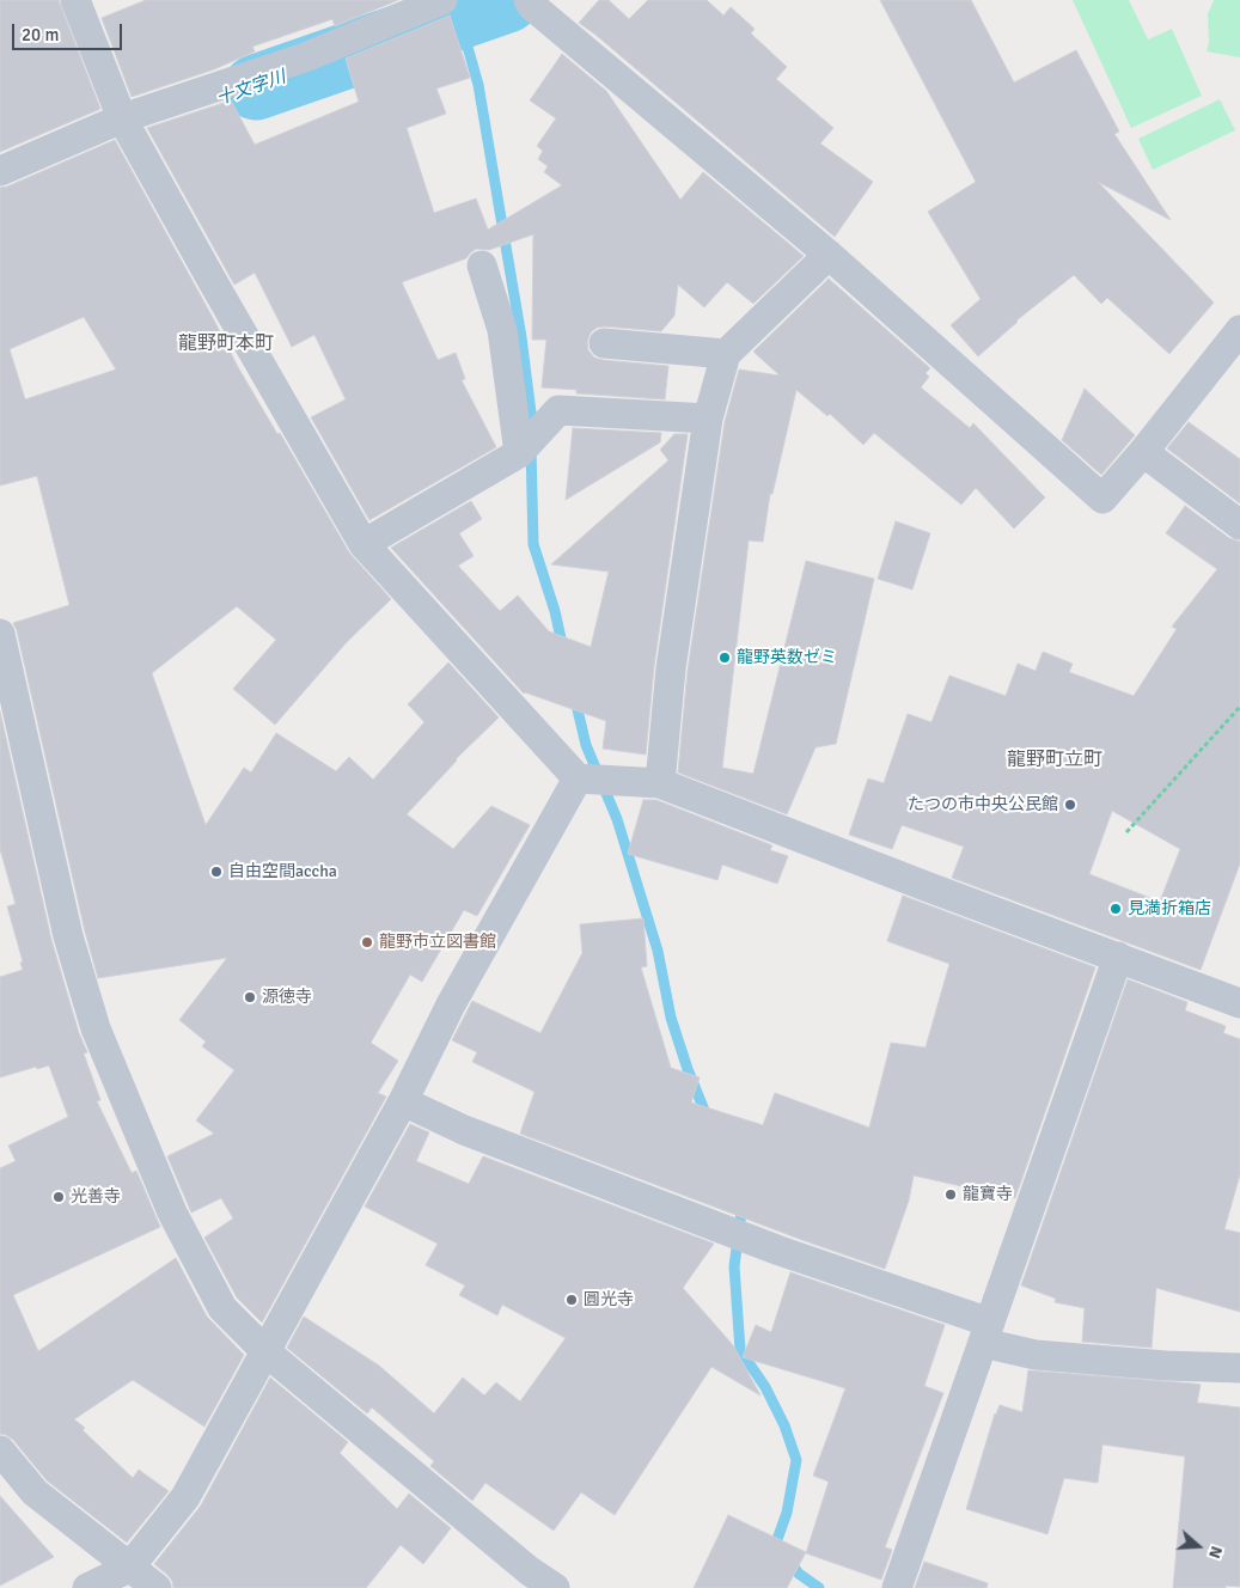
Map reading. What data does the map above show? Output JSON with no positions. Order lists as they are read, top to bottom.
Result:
{
  "districts": ["龍野町本町", "龍野町立町"],
  "water": ["十文字川"],
  "places": [
    "龍野英数ゼミ",
    "たつの市中央公民館",
    "自由空間accha",
    "見満折箱店",
    "龍野市立図書館",
    "源徳寺",
    "龍寶寺",
    "光善寺",
    "圓光寺"
  ],
  "scale_bar": "20 m",
  "north": "right"
}
